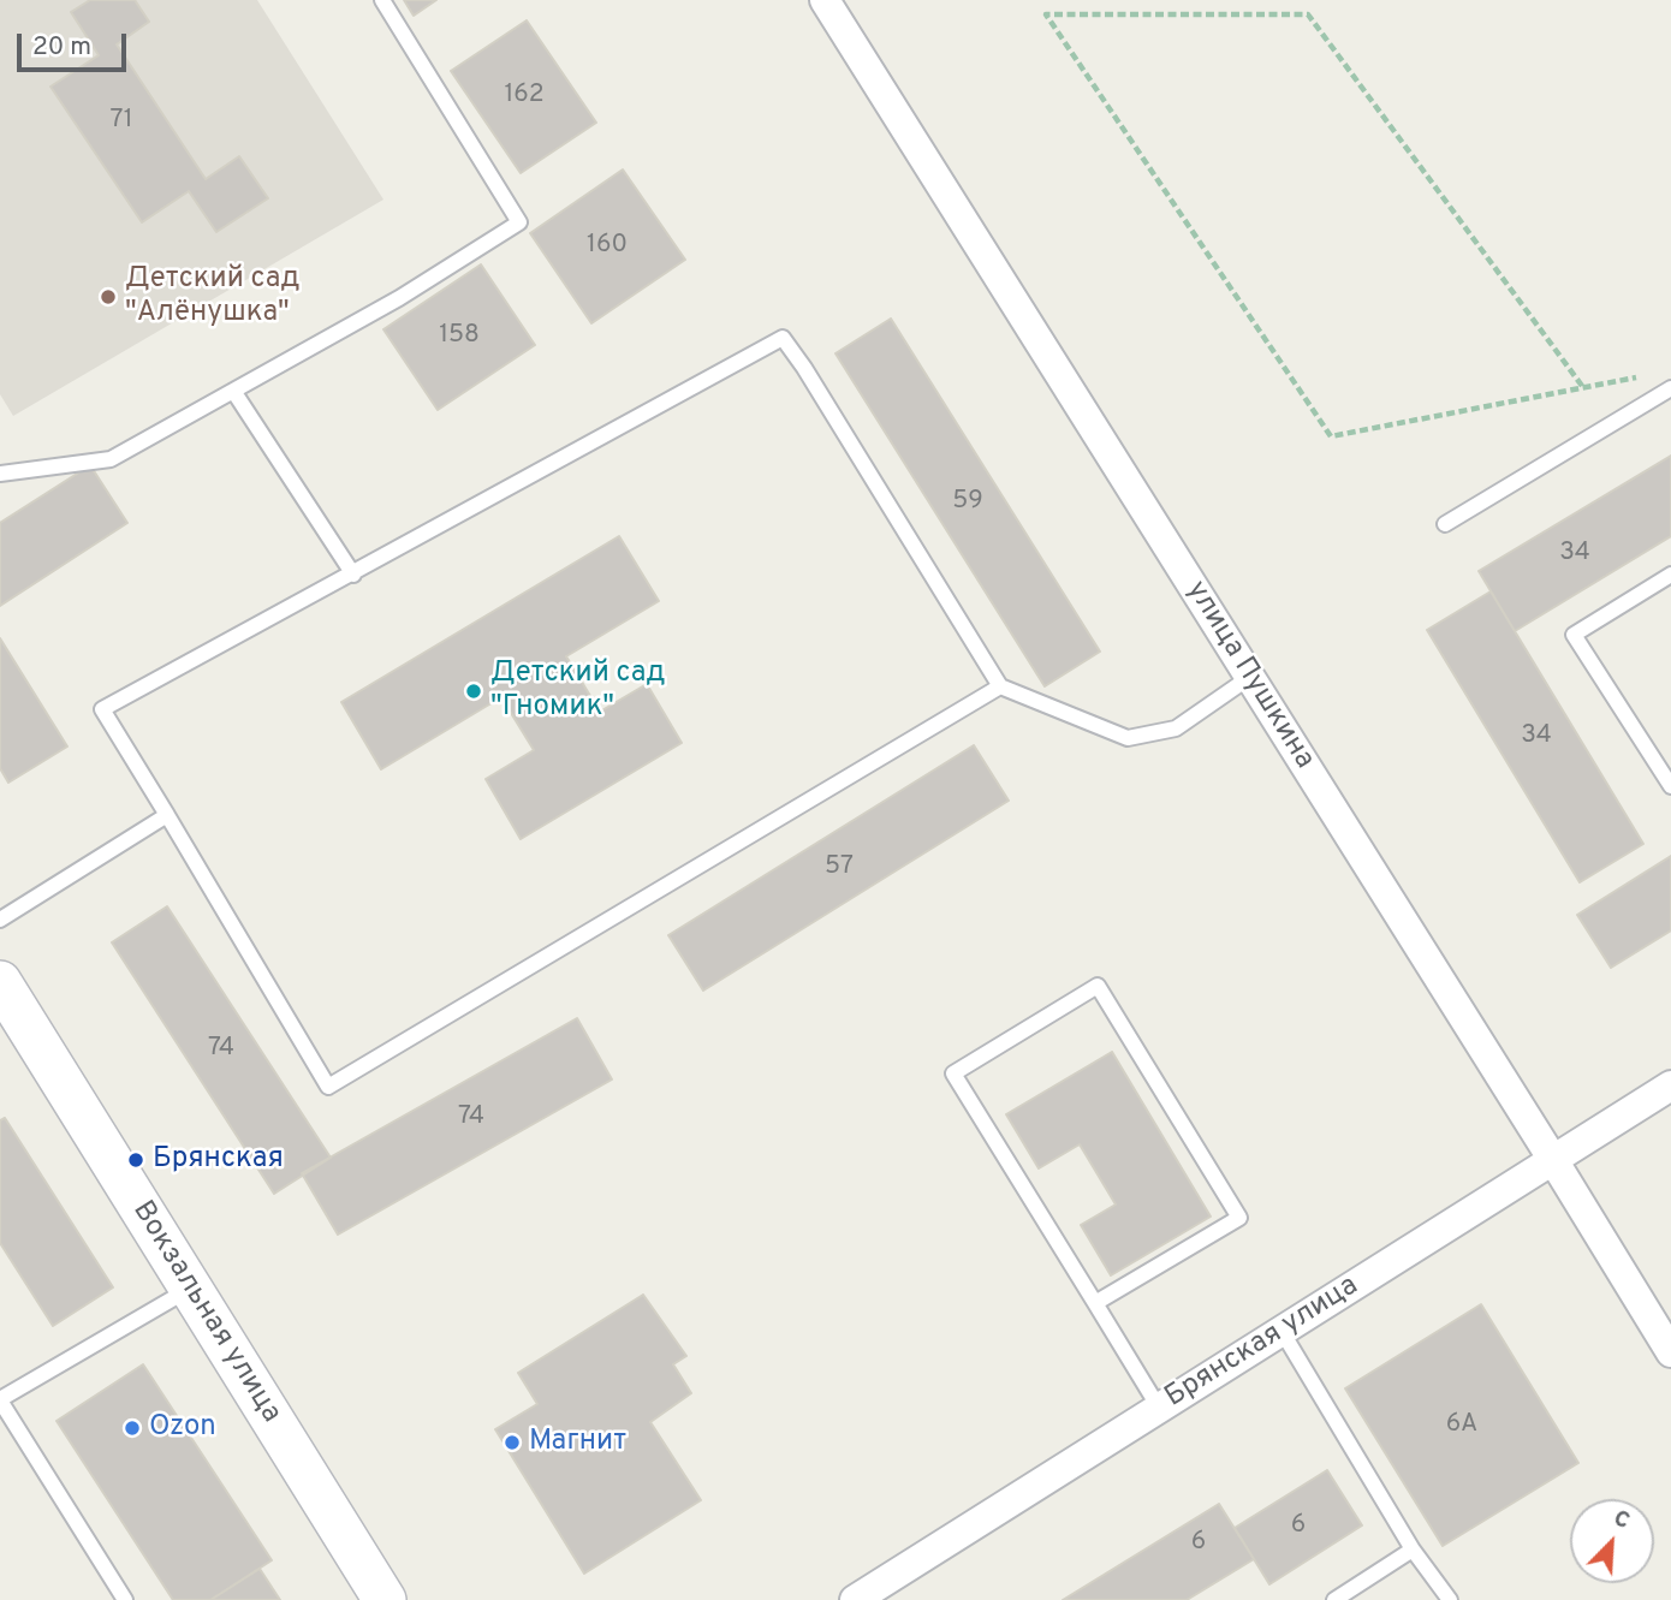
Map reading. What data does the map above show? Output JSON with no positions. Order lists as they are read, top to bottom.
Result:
{
  "streets": {
    "main road": ["Вокзальная улица"],
    "street": ["улица Пушкина", "Брянская улица"]
  },
  "crossings": [
    ["улица Пушкина", "Брянская улица"]
  ],
  "places": [
    "Детский сад \"Алёнушка\"",
    "Детский сад \"Гномик\"",
    "Брянская",
    "Ozon",
    "Магнит"
  ],
  "house_numbers": [
    "162",
    "71",
    "160",
    "158",
    "59",
    "34",
    "34",
    "57",
    "74",
    "74",
    "6А",
    "6",
    "6"
  ],
  "scale_bar": "20 m",
  "north": "top right"
}
